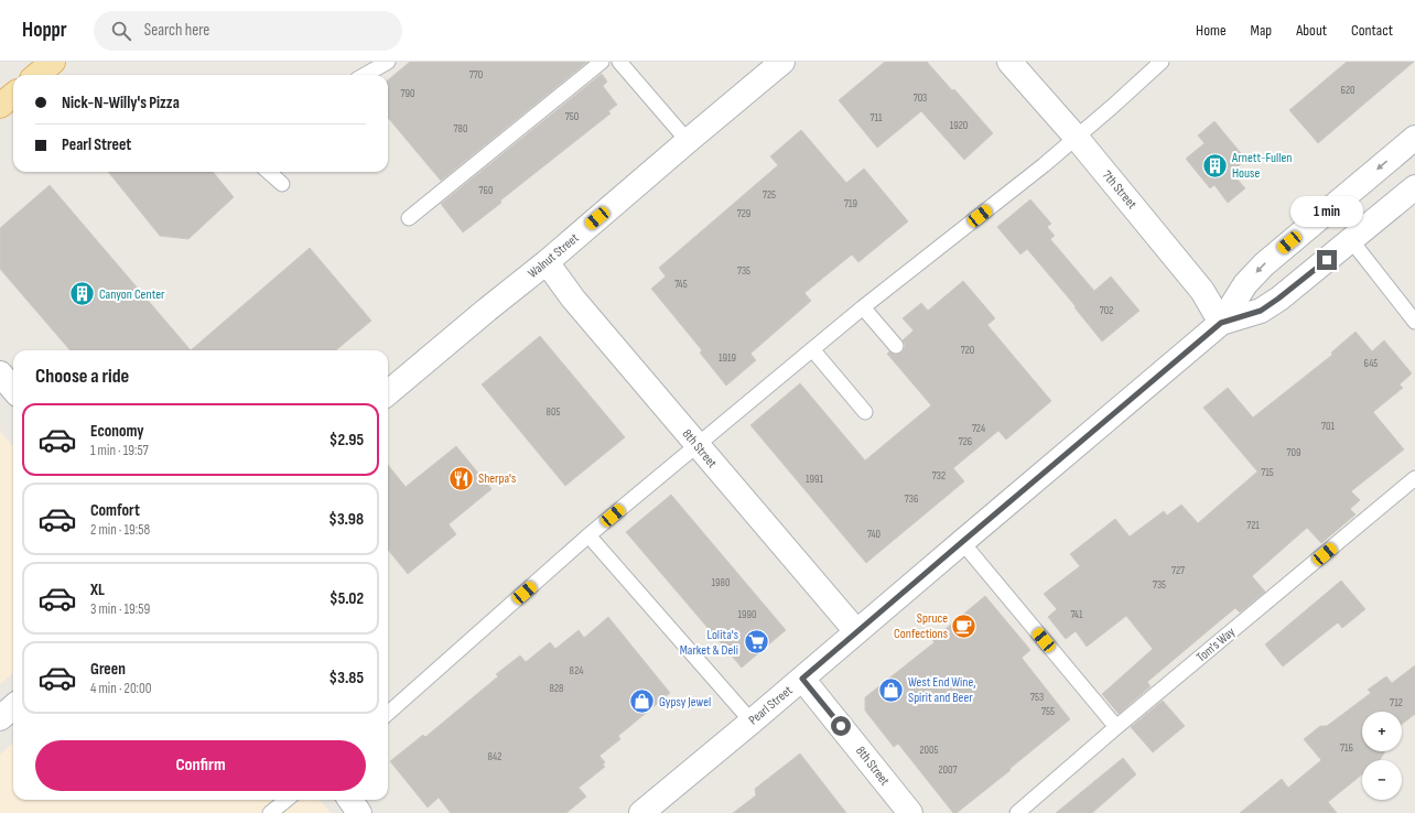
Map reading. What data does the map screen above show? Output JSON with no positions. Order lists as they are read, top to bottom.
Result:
{
  "streets": {
    "street": [
      "7th Street",
      "Walnut Street",
      "8th Street",
      "Pearl Street"
    ],
    "lane": ["Tom's Way"]
  },
  "crossings": [
    ["7th Street", "Pearl Street"],
    ["Walnut Street", "8th Street"],
    ["8th Street", "Pearl Street"]
  ],
  "places": {
    "building": ["Arnett-Fullen House", "Canyon Center"],
    "restaurant": ["Sherpa's"],
    "cafe": ["Spruce Confections"],
    "supermarket": ["Lolita's Market & Deli"],
    "shop": ["West End Wine, Spirit and Beer", "Gypsy Jewel"]
  },
  "house_numbers": [
    "770",
    "620",
    "790",
    "703",
    "750",
    "711",
    "1920",
    "780",
    "760",
    "725",
    "719",
    "729",
    "735",
    "745",
    "702",
    "720",
    "1919",
    "645",
    "805",
    "701",
    "724",
    "726",
    "709",
    "715",
    "732",
    "1991",
    "736",
    "721",
    "740",
    "727",
    "1980",
    "735",
    "1990",
    "741",
    "824",
    "828",
    "753",
    "712",
    "755",
    "716",
    "2005",
    "842",
    "2007"
  ],
  "page": {
    "header": "Hoppr",
    "search": "Search here",
    "nav": [
      "Home",
      "Map",
      "About",
      "Contact"
    ],
    "banner": ["Nick-N-Willy's Pizza", "Pearl Street"],
    "bubble": "1 min",
    "heading": "Choose a ride",
    "list": [
      {
        "name": "Economy",
        "note": "1 min · 19:57",
        "value": "$2.95"
      },
      {
        "name": "Comfort",
        "note": "2 min · 19:58",
        "value": "$3.98"
      },
      {
        "name": "XL",
        "note": "3 min · 19:59",
        "value": "$5.02"
      },
      {
        "name": "Green",
        "note": "4 min · 20:00",
        "value": "$3.85"
      }
    ],
    "map_buttons": ["+", "−"],
    "buttons": "Confirm"
  }
}
